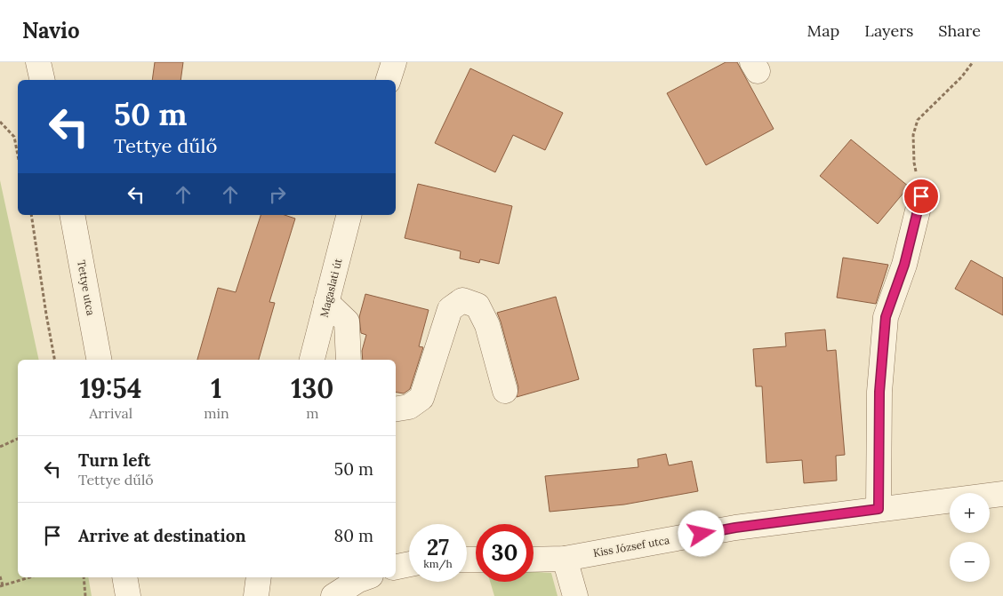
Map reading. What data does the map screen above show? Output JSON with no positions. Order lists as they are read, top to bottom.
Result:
{
  "streets": {
    "street": ["Tettye utca", "Magaslati út", "Kiss József utca"]
  },
  "page": {
    "header": "Navio",
    "nav": ["Map", "Layers", "Share"],
    "turn": ["50 m", "Tettye dűlő"],
    "eta": [
      "19:54",
      "Arrival",
      "1",
      "min",
      "130",
      "m"
    ],
    "list": [
      {
        "name": "Turn left",
        "note": "Tettye dűlő",
        "value": "50 m"
      },
      {
        "name": "Arrive at destination",
        "value": "80 m"
      }
    ],
    "map_buttons": ["+", "−"],
    "speed": "27 km/h",
    "limit": "30"
  }
}
